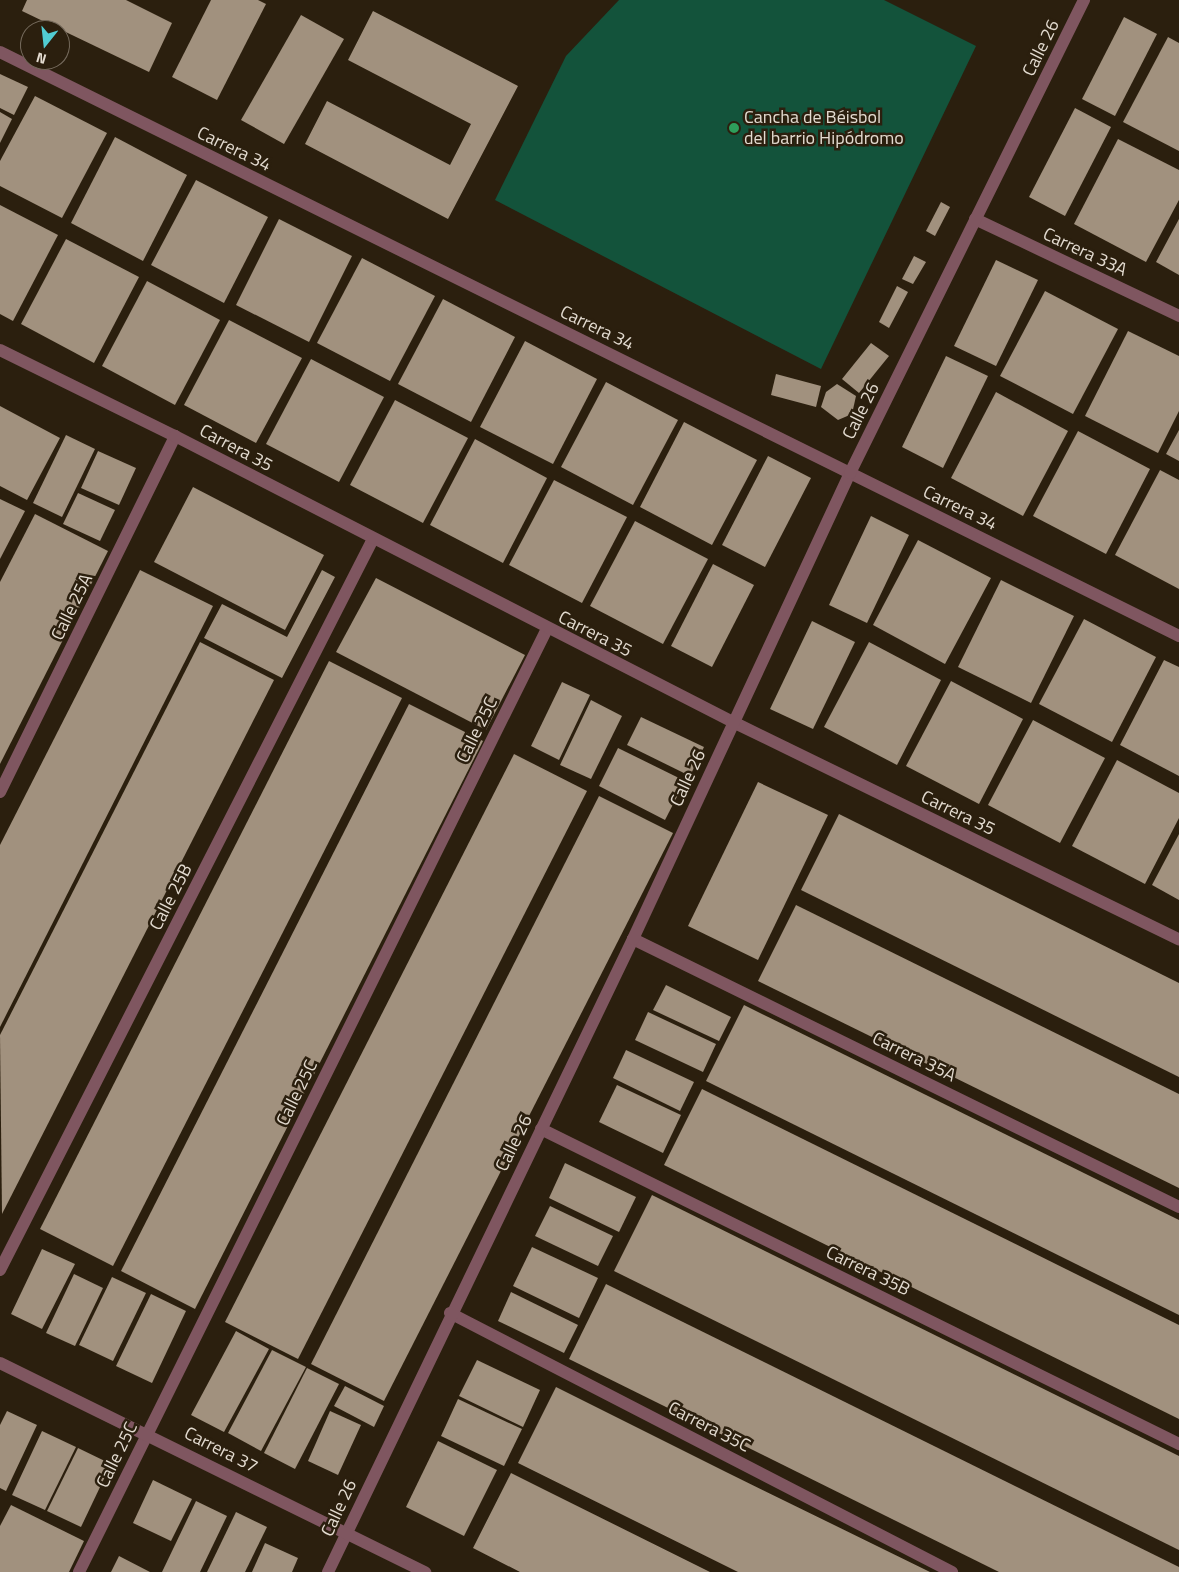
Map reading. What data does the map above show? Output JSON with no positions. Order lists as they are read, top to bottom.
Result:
{
  "streets": {
    "street": [
      "Calle 26",
      "Carrera 34",
      "Carrera 33A",
      "Carrera 35",
      "Calle 25A",
      "Calle 25C",
      "Calle 25B",
      "Carrera 35A",
      "Carrera 35B",
      "Carrera 35C",
      "Carrera 37"
    ]
  },
  "crossings": [
    ["Calle 26", "Carrera 34"],
    ["Calle 26", "Carrera 33A"],
    ["Calle 26", "Carrera 35"],
    ["Calle 26", "Carrera 35A"],
    ["Calle 26", "Carrera 35B"],
    ["Calle 26", "Carrera 35C"],
    ["Calle 26", "Carrera 37"],
    ["Carrera 35", "Calle 25A"],
    ["Carrera 35", "Calle 25C"],
    ["Carrera 35", "Calle 25B"],
    ["Calle 25C", "Carrera 37"]
  ],
  "places": ["Cancha de Béisbol del barrio Hipódromo"],
  "north": "bottom"
}
